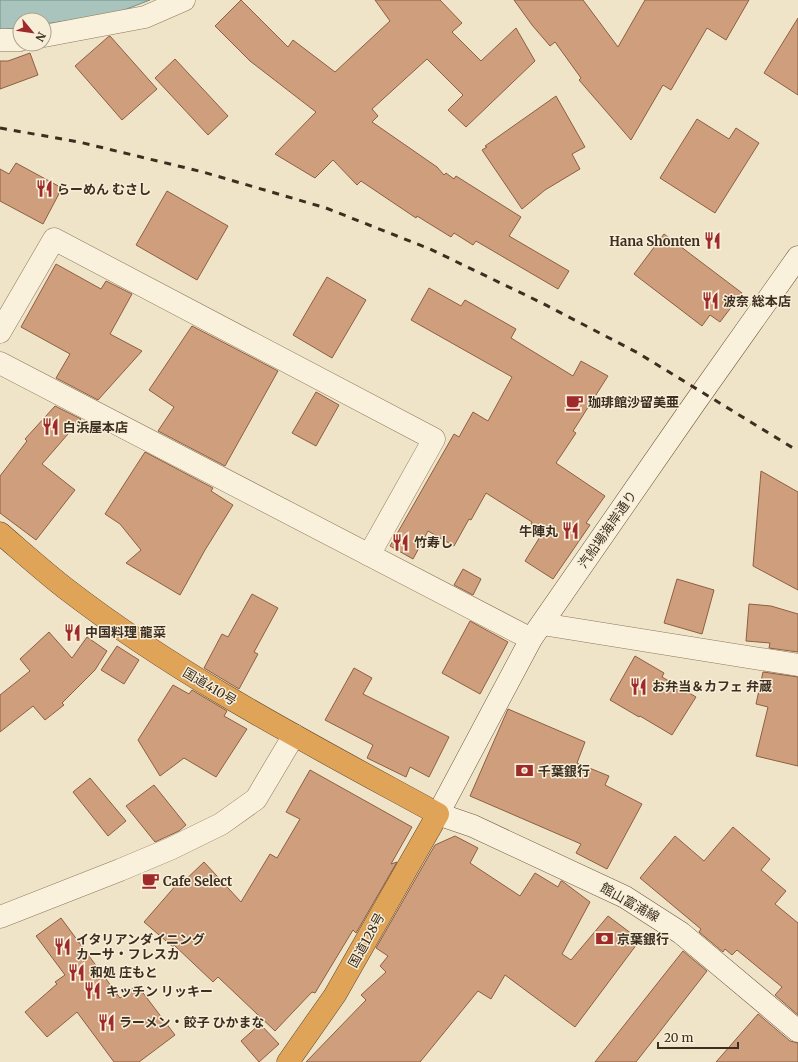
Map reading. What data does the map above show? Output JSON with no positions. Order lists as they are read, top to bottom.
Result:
{
  "streets": {
    "highway": ["国道410号", "国道128号"],
    "street": ["汽船場海岸通り", "館山富浦線"]
  },
  "crossings": [
    ["汽船場海岸通り", "国道410号"],
    ["汽船場海岸通り", "館山富浦線"],
    ["汽船場海岸通り", "国道128号"],
    ["国道410号", "館山富浦線"],
    ["国道410号", "国道128号"],
    ["館山富浦線", "国道128号"]
  ],
  "places": {
    "restaurant": [
      "らーめん むさし",
      "Hana Shonten",
      "波奈 総本店",
      "白浜屋本店",
      "牛陣丸",
      "竹寿し",
      "中国料理 龍菜",
      "お弁当＆カフェ 弁蔵",
      "イタリアンダイニング カーサ・フレスカ",
      "和処 庄もと",
      "キッチン リッキー",
      "ラーメン・餃子 ひかまな"
    ],
    "cafe": ["珈琲館沙留美亜", "Cafe Select"],
    "bank": ["千葉銀行", "京葉銀行"]
  },
  "scale_bar": "20 m",
  "north": "bottom right"
}
